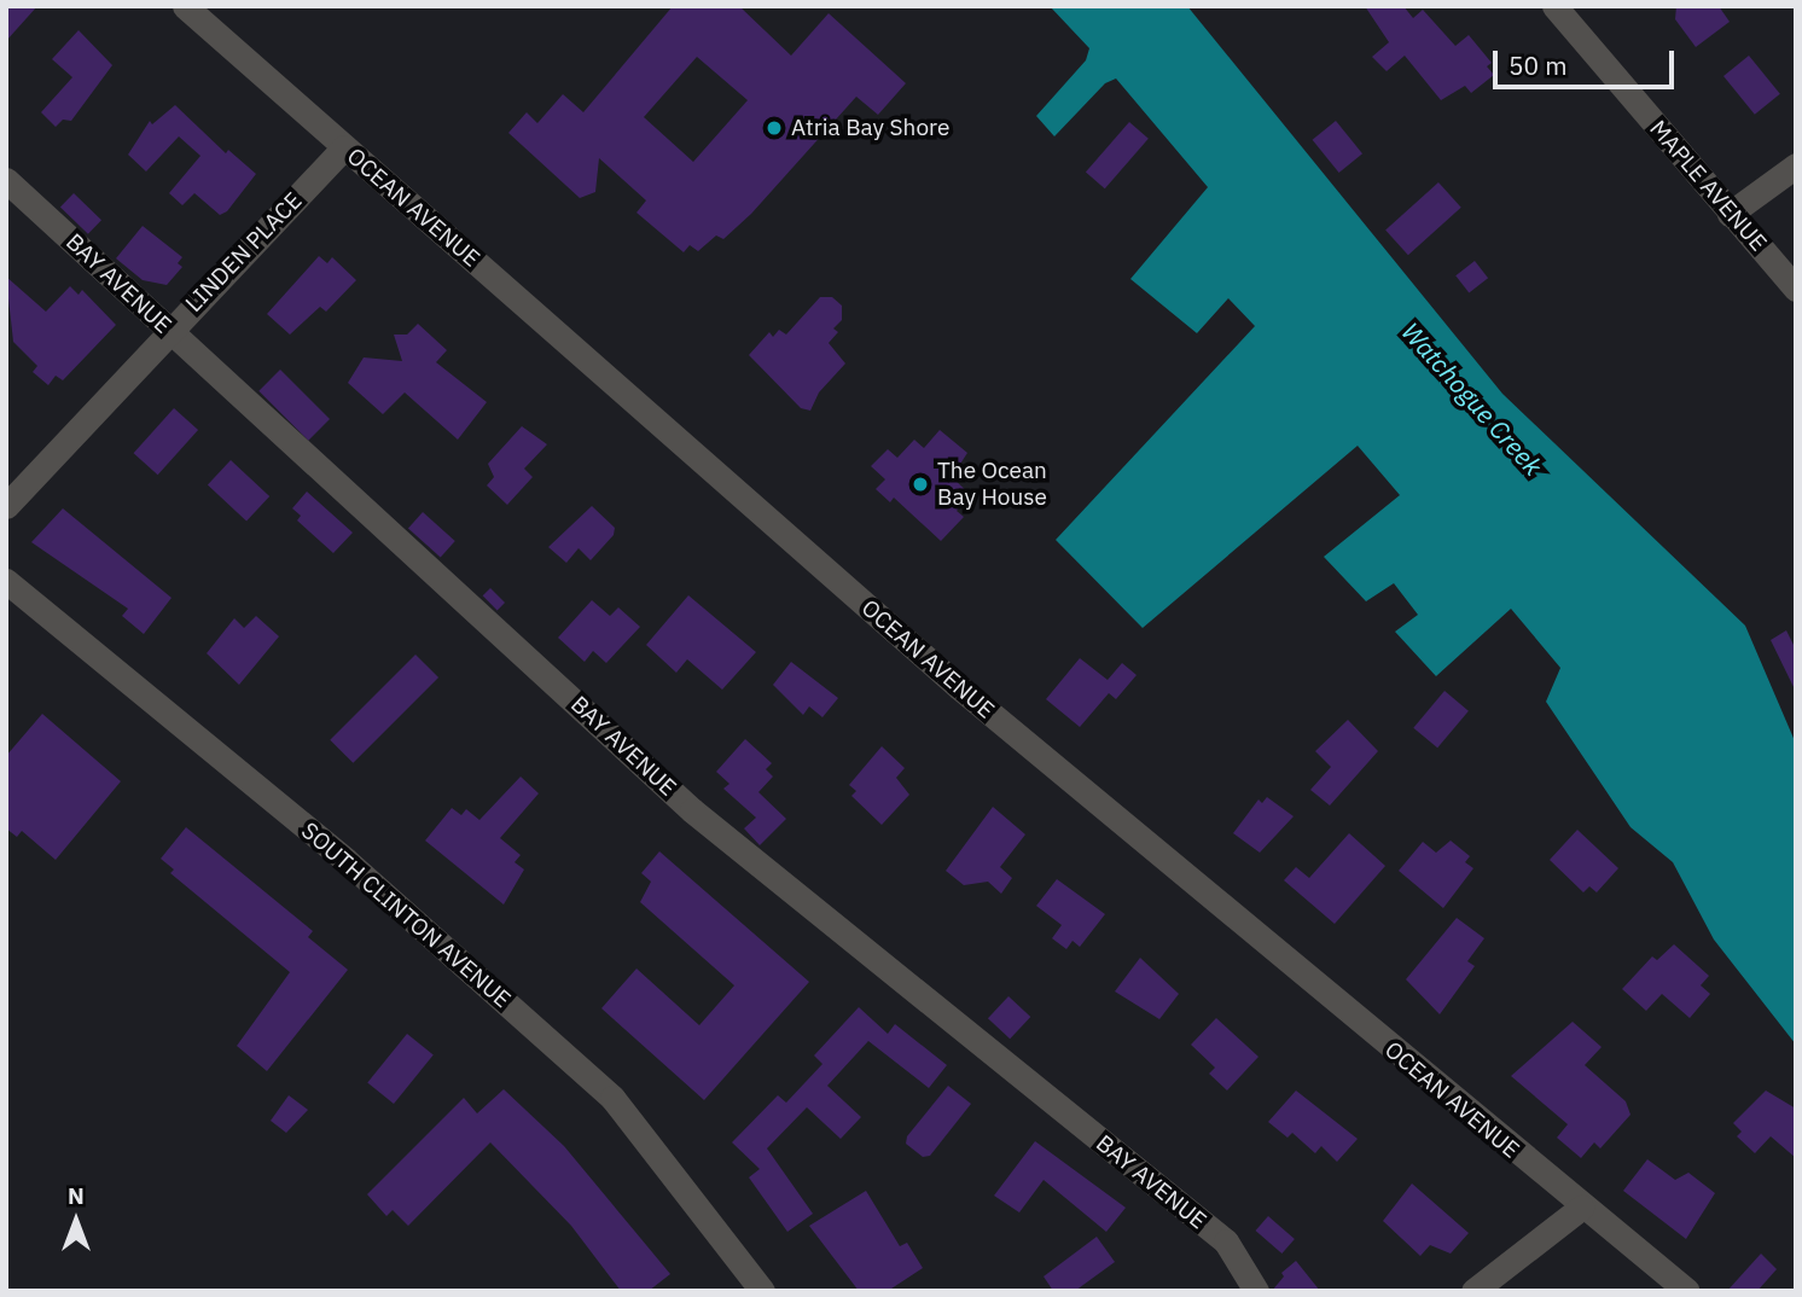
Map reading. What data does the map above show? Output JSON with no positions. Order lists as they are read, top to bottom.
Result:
{
  "streets": {
    "street": [
      "MAPLE AVENUE",
      "OCEAN AVENUE",
      "LINDEN PLACE",
      "BAY AVENUE",
      "SOUTH CLINTON AVENUE"
    ]
  },
  "crossings": [
    ["OCEAN AVENUE", "LINDEN PLACE"],
    ["LINDEN PLACE", "BAY AVENUE"]
  ],
  "water": ["Watchogue Creek"],
  "places": ["Atria Bay Shore", "The Ocean Bay House"],
  "scale_bar": "50 m",
  "north": "top"
}
